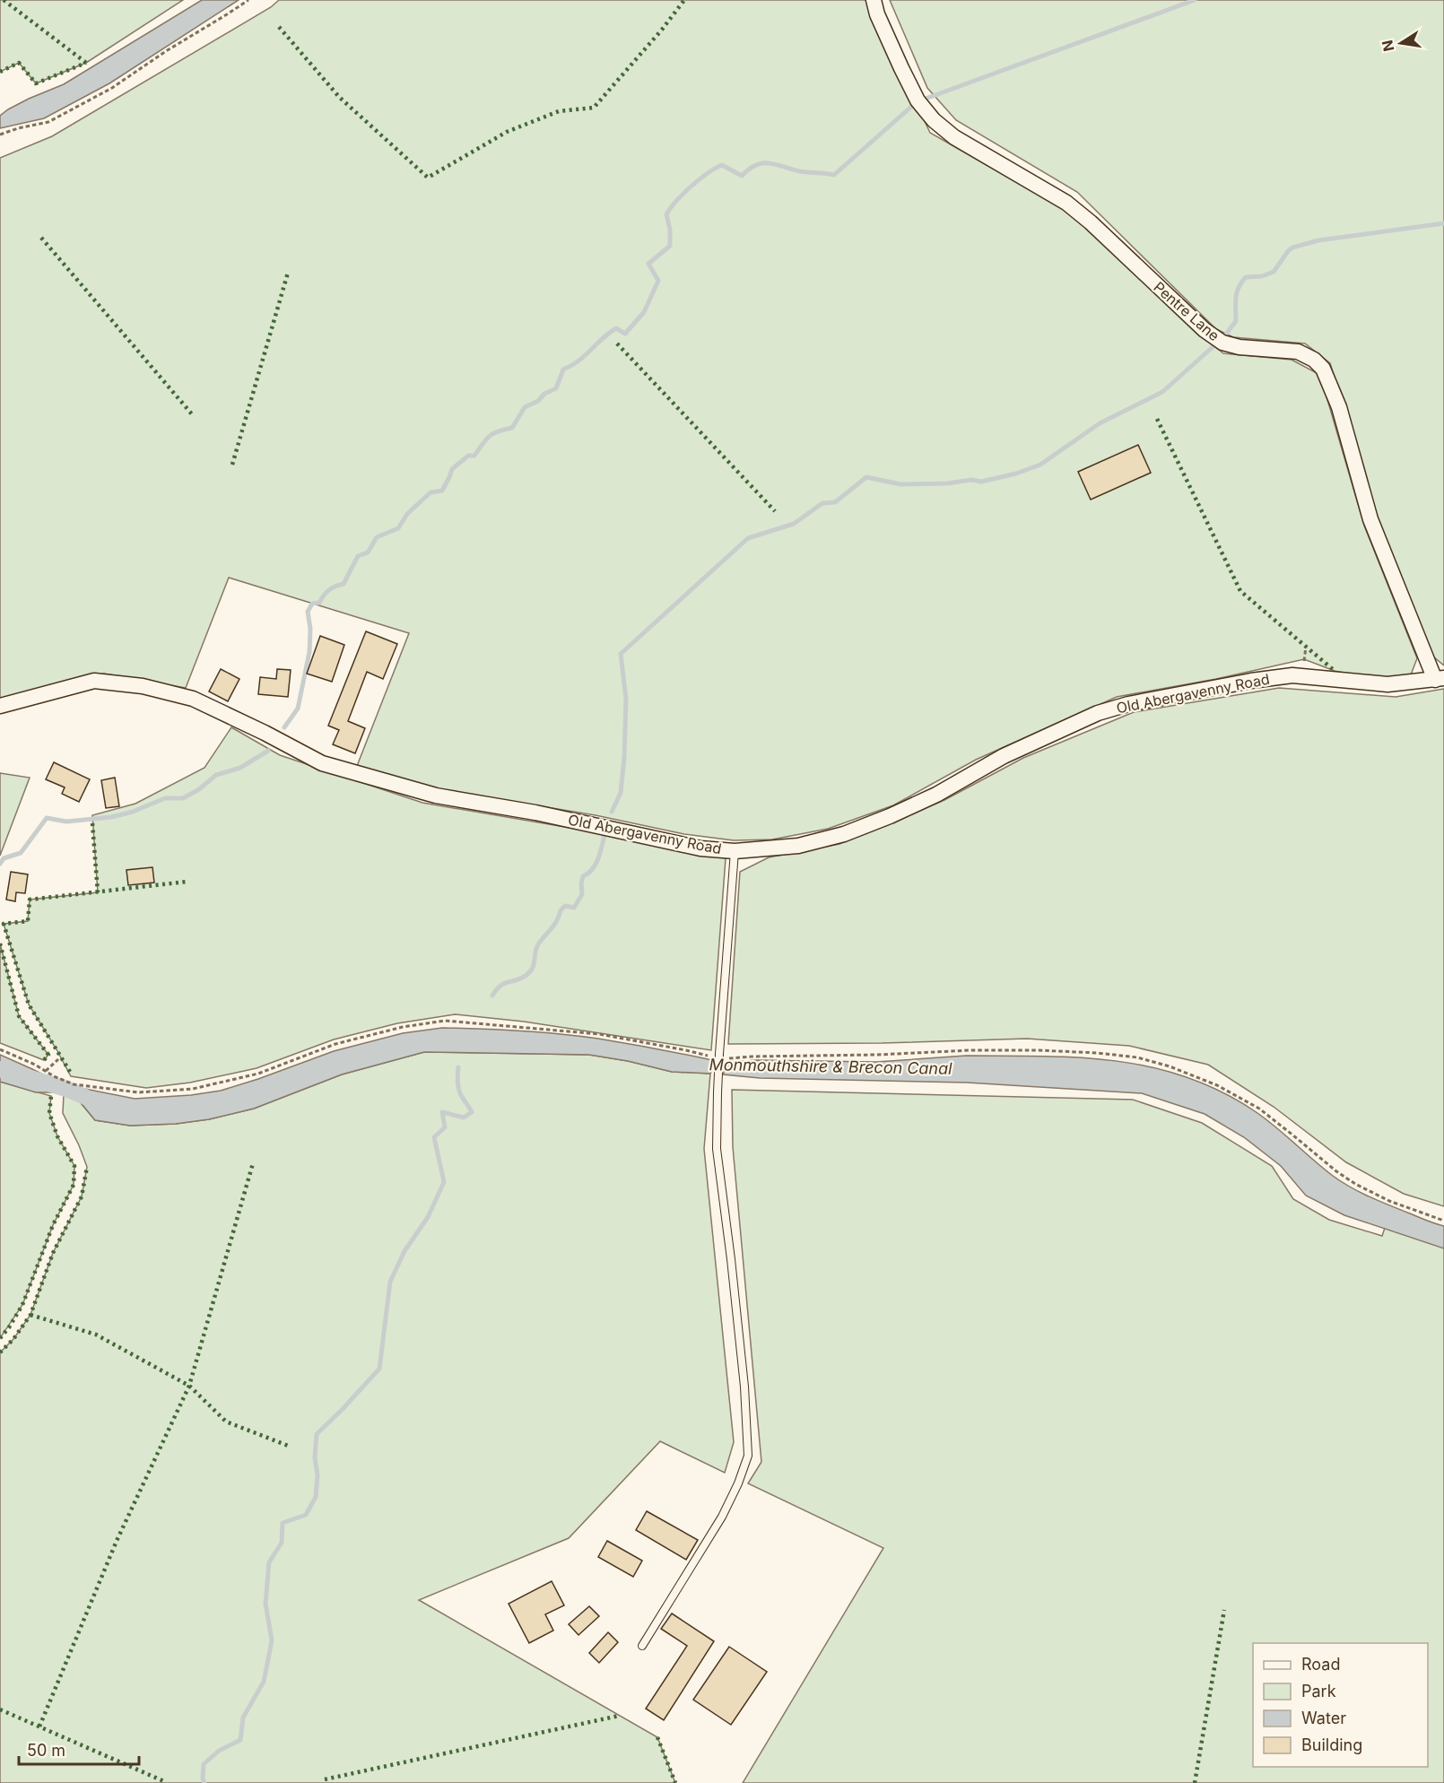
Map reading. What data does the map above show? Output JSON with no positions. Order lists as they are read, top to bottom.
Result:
{
  "streets": {
    "street": ["Pentre Lane", "Old Abergavenny Road"]
  },
  "crossings": [
    ["Pentre Lane", "Old Abergavenny Road"]
  ],
  "water": ["Monmouthshire & Brecon Canal"],
  "legend": [
    "Road",
    "Park",
    "Water",
    "Building"
  ],
  "scale_bar": "50 m",
  "north": "left"
}
